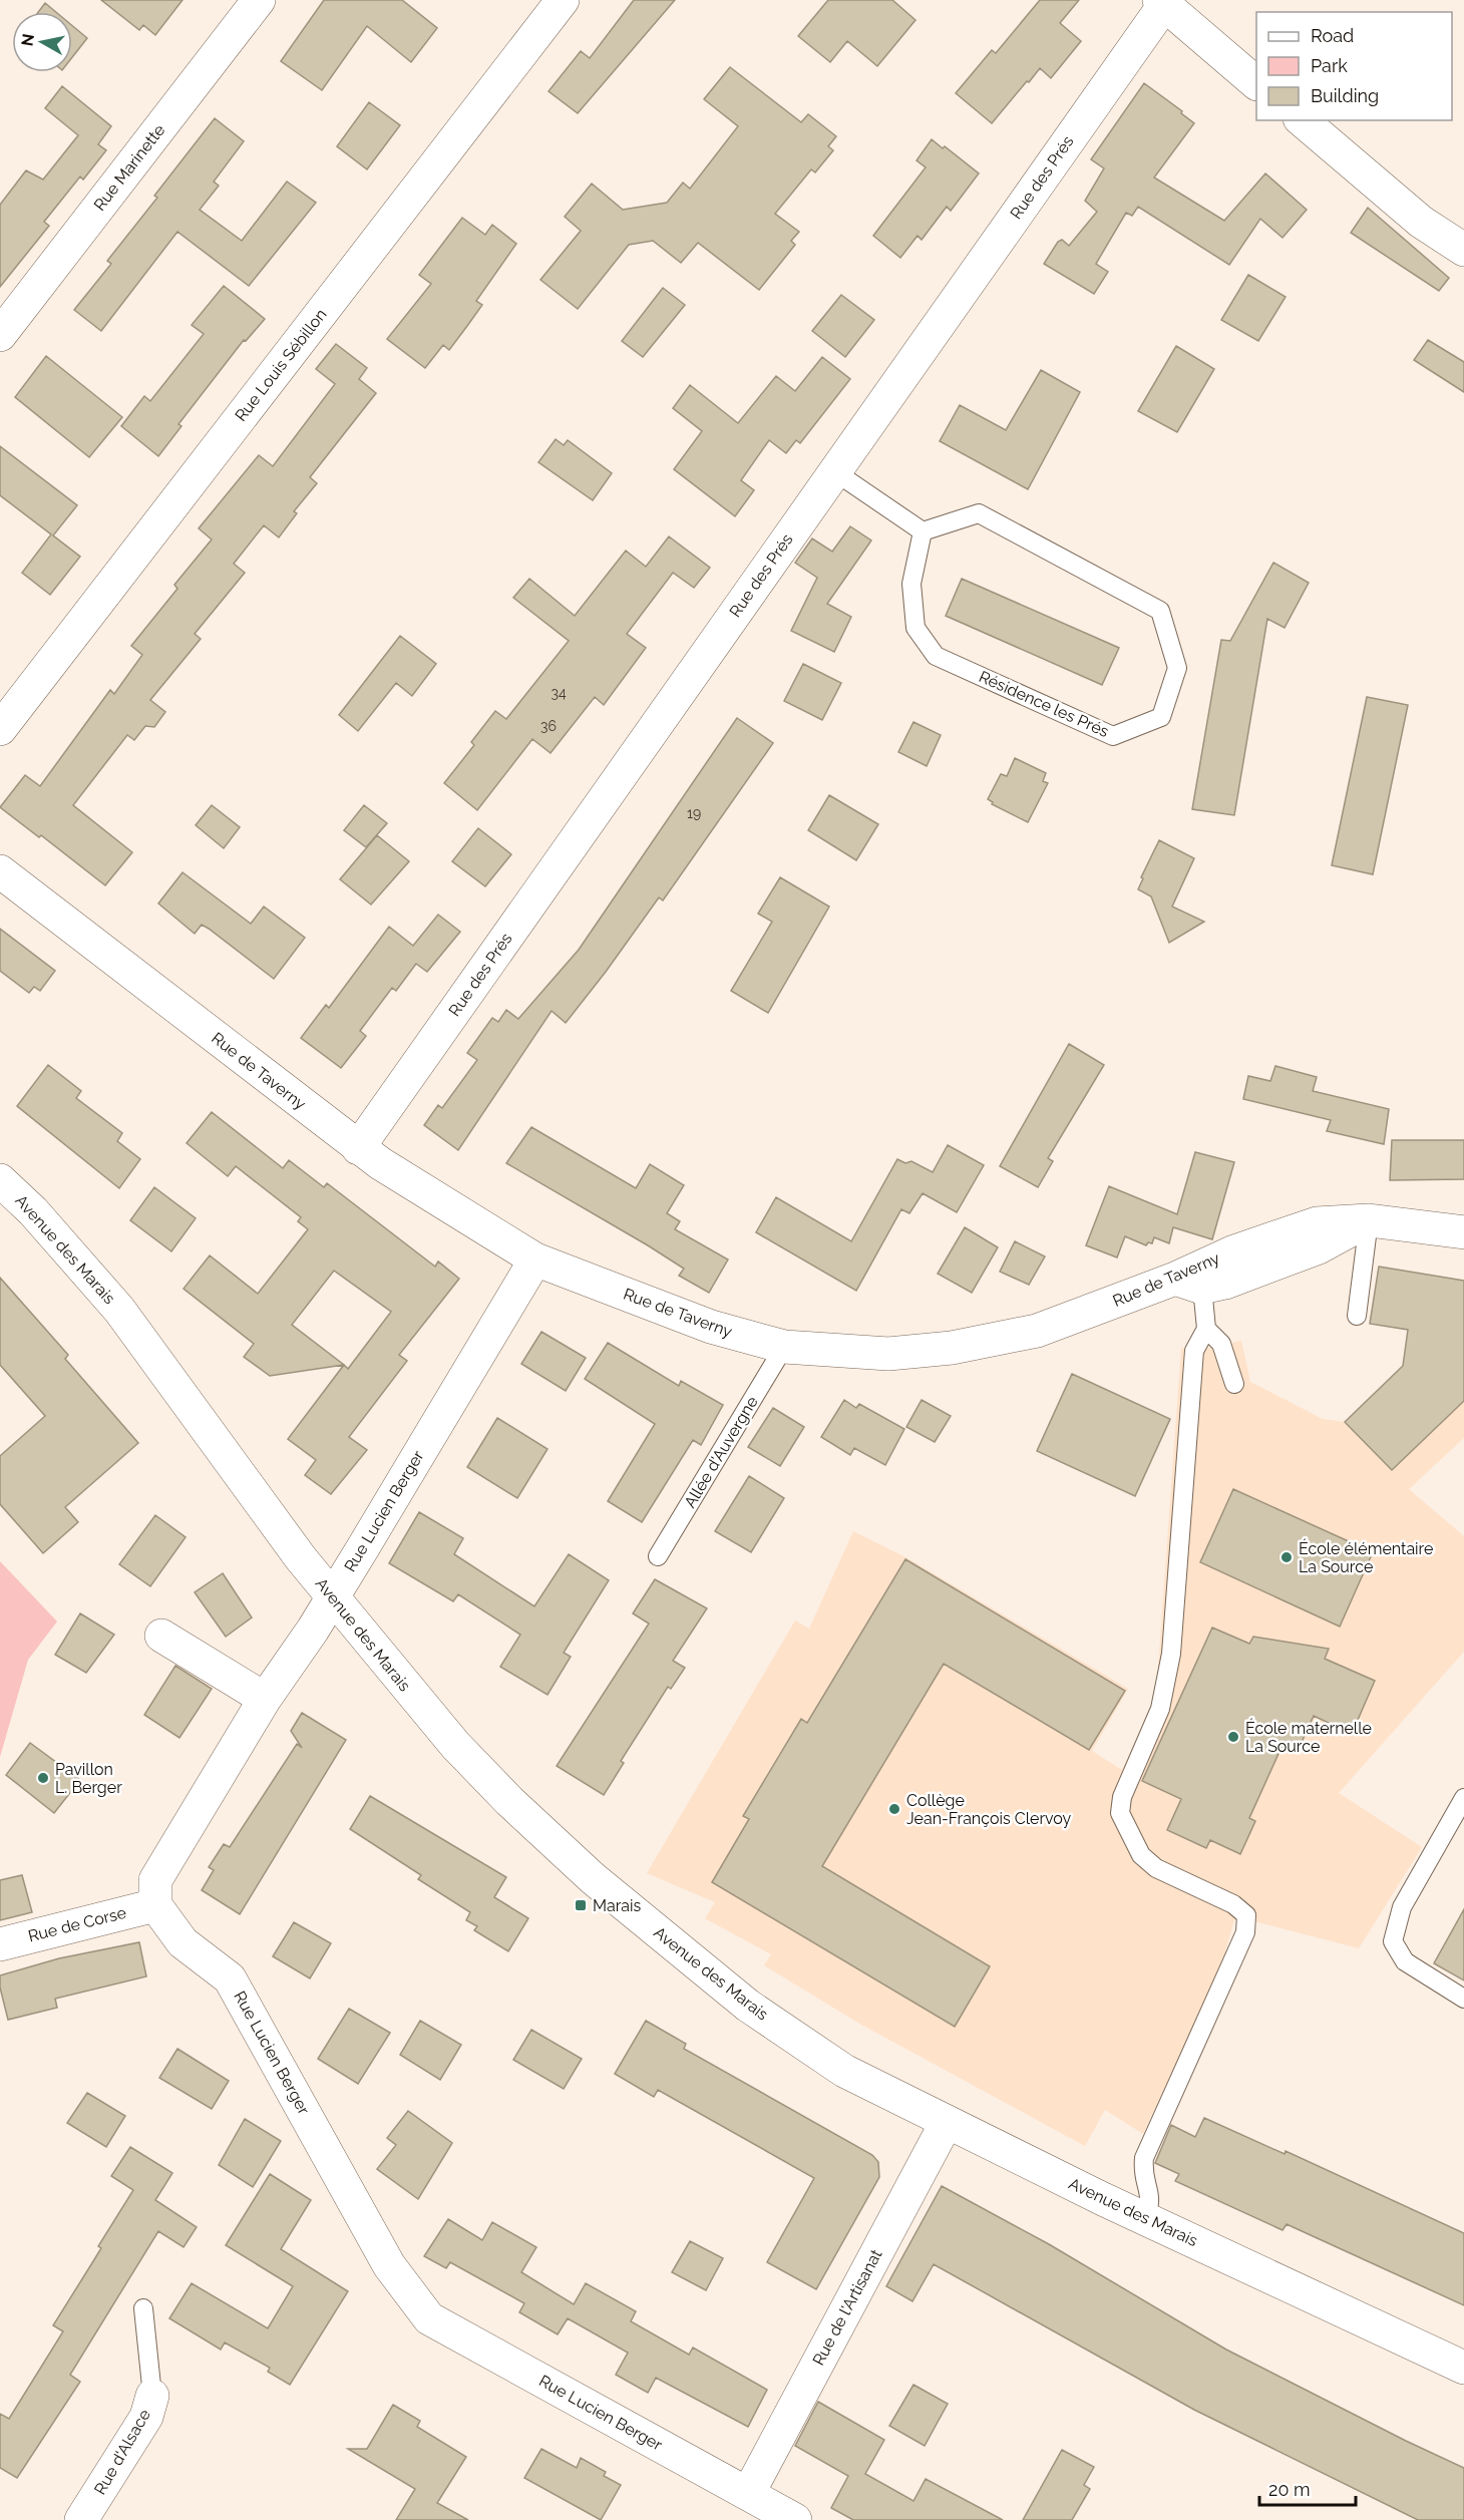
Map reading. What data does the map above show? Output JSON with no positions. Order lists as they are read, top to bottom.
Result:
{
  "streets": {
    "street": [
      "Rue Marinette",
      "Rue des Prés",
      "Rue Louis Sébillon",
      "Rue de Taverny",
      "Avenue des Marais",
      "Rue Lucien Berger",
      "Rue de Corse",
      "Rue de l'Artisanat",
      "Rue d'Alsace"
    ],
    "lane": ["Résidence les Prés", "Allée d'Auvergne"]
  },
  "crossings": [
    ["Rue des Prés", "Rue de Taverny"],
    ["Rue de Taverny", "Allée d'Auvergne"],
    ["Rue de Taverny", "Rue Lucien Berger"],
    ["Avenue des Marais", "Rue Lucien Berger"],
    ["Avenue des Marais", "Rue de l'Artisanat"],
    ["Rue Lucien Berger", "Rue de Corse"],
    ["Rue Lucien Berger", "Rue de l'Artisanat"]
  ],
  "places": {
    "other": [
      "École élémentaire La Source",
      "École maternelle La Source",
      "Pavillon L. Berger",
      "Collège Jean-François Clervoy"
    ],
    "transit": ["Marais"]
  },
  "house_numbers": ["34", "36", "19"],
  "legend": ["Road", "Park", "Building"],
  "scale_bar": "20 m",
  "north": "left"
}
